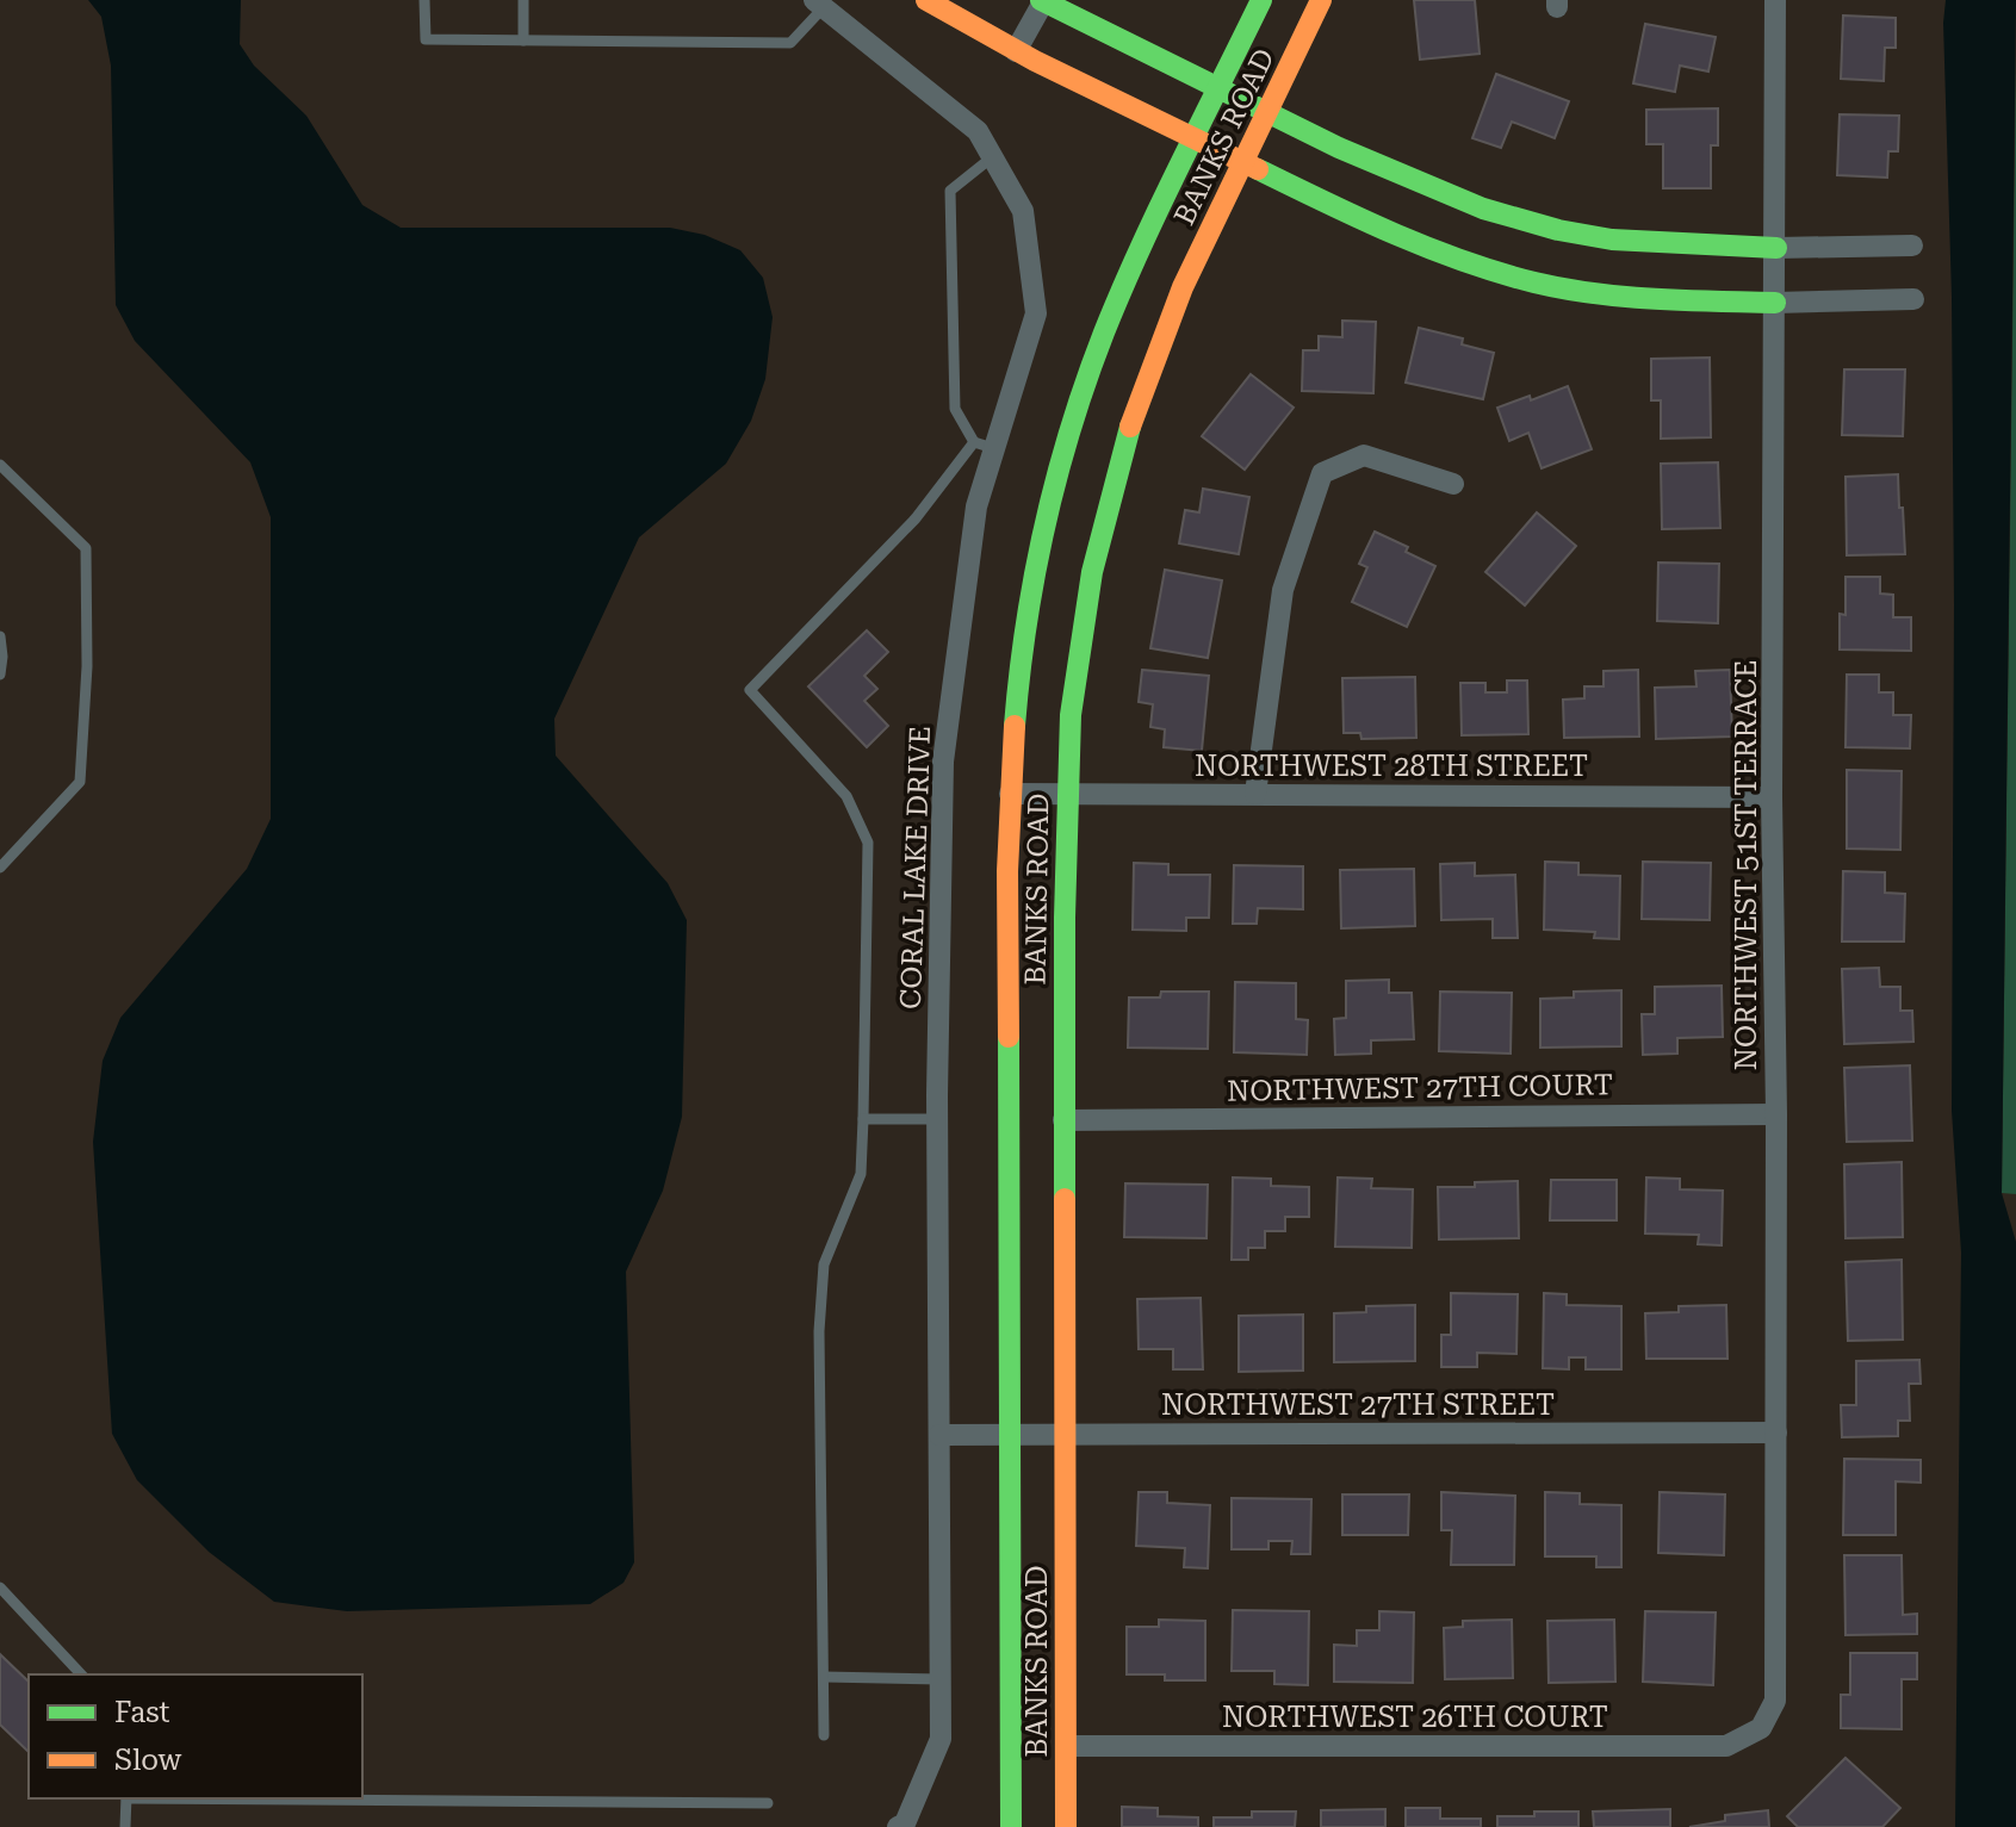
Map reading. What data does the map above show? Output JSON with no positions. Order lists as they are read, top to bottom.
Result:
{
  "streets": {
    "street": [
      "BANKS ROAD",
      "NORTHWEST 28TH STREET",
      "NORTHWEST 51ST TERRACE",
      "CORAL LAKE DRIVE",
      "NORTHWEST 27TH COURT",
      "NORTHWEST 27TH STREET",
      "NORTHWEST 26TH COURT"
    ]
  },
  "crossings": [
    ["BANKS ROAD", "NORTHWEST 28TH STREET"],
    ["BANKS ROAD", "NORTHWEST 27TH COURT"],
    ["BANKS ROAD", "NORTHWEST 27TH STREET"],
    ["BANKS ROAD", "NORTHWEST 26TH COURT"],
    ["NORTHWEST 28TH STREET", "NORTHWEST 51ST TERRACE"],
    ["NORTHWEST 51ST TERRACE", "NORTHWEST 27TH COURT"],
    ["NORTHWEST 51ST TERRACE", "NORTHWEST 27TH STREET"],
    ["NORTHWEST 51ST TERRACE", "NORTHWEST 26TH COURT"],
    ["CORAL LAKE DRIVE", "NORTHWEST 27TH STREET"]
  ],
  "legend": ["Fast", "Slow"]
}
